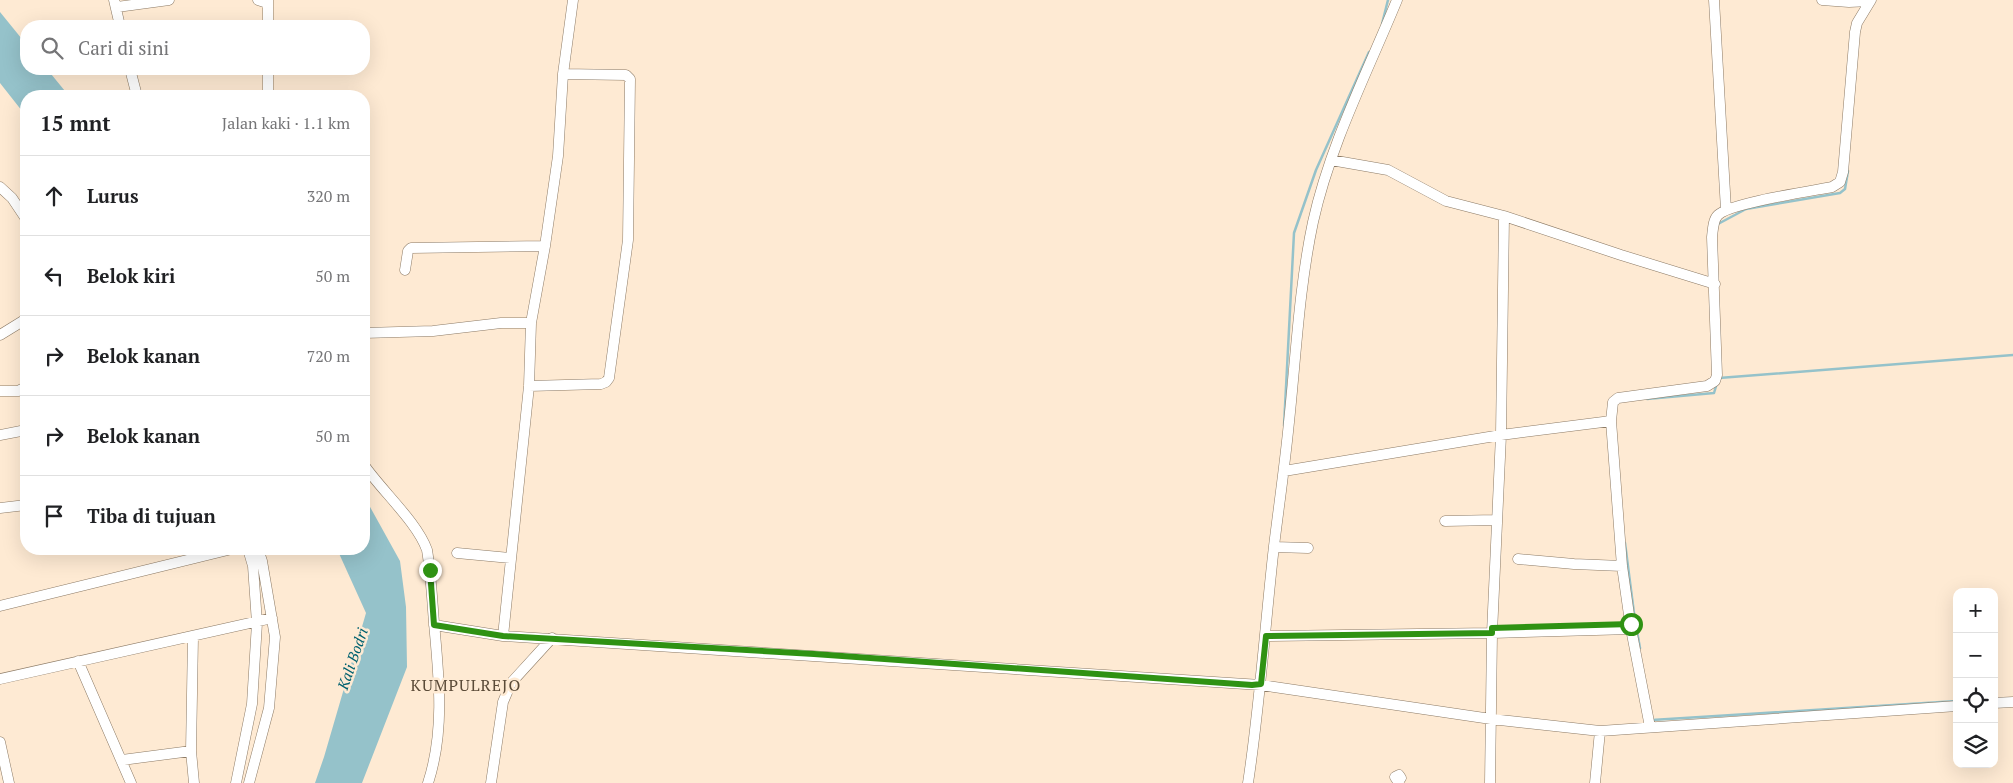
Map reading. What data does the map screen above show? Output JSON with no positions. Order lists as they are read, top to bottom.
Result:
{
  "districts": ["KUMPULREJO"],
  "water": ["Kali Bodri"],
  "page": {
    "search": "Cari di sini",
    "heading": ["15 mnt", "Jalan kaki · 1.1 km"],
    "list": [
      ["Lurus", "320 m"],
      ["Belok kiri", "50 m"],
      ["Belok kanan", "720 m"],
      ["Belok kanan", "50 m"],
      "Tiba di tujuan"
    ],
    "map_buttons": ["+", "−"]
  }
}
